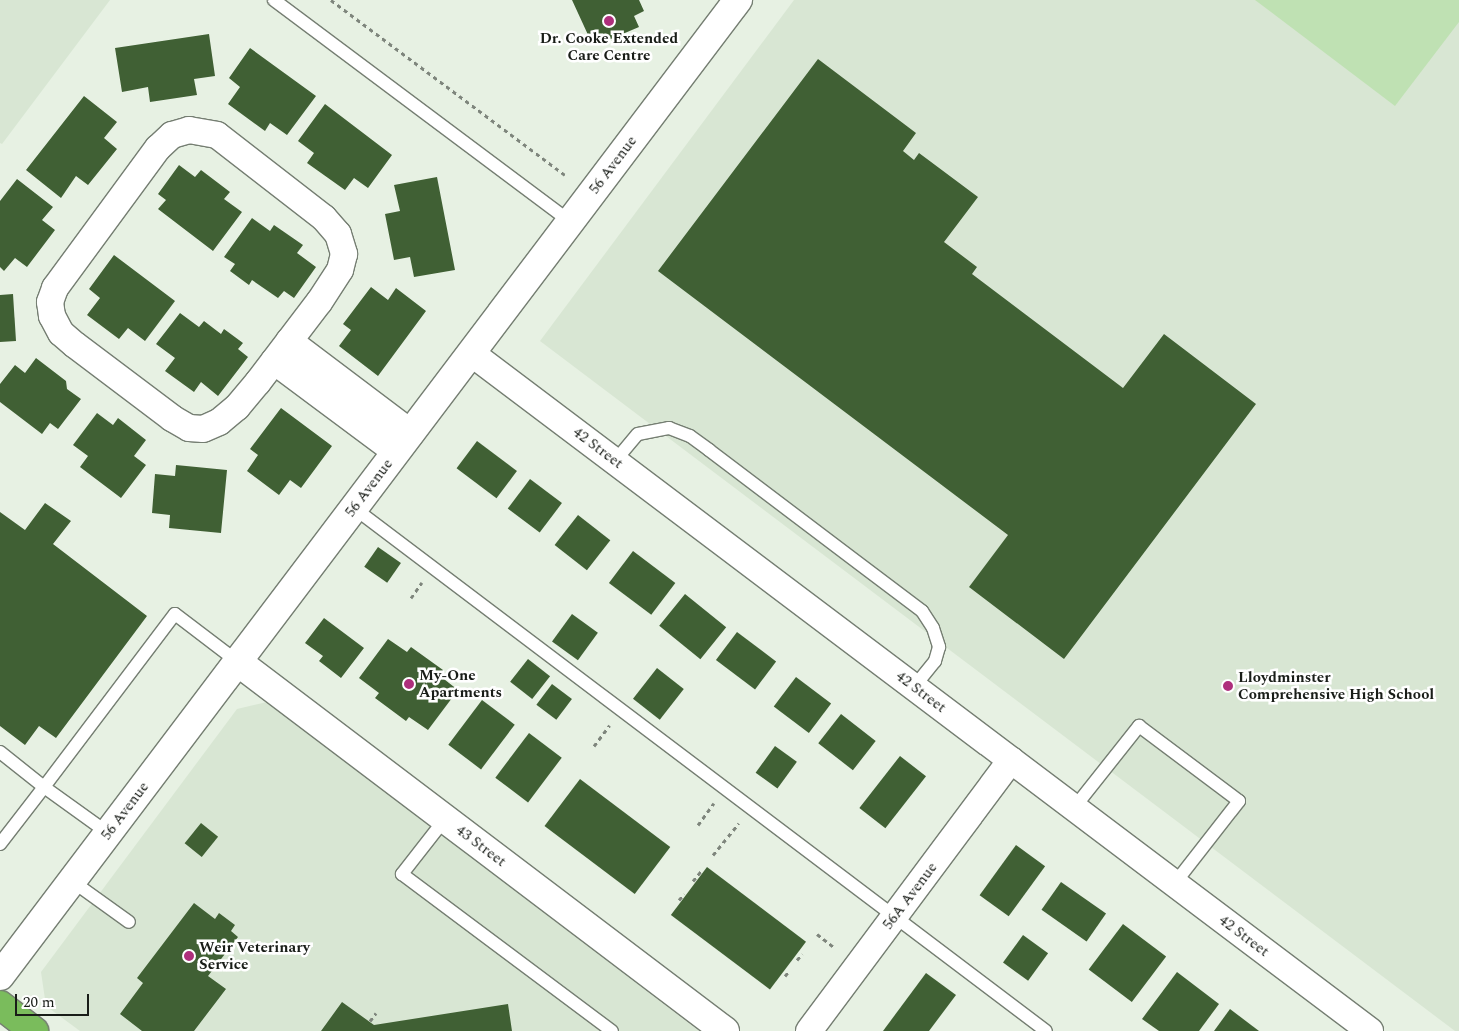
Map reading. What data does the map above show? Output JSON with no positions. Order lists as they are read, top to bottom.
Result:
{
  "streets": {
    "street": [
      "56 Avenue",
      "42 Street",
      "43 Street",
      "56A Avenue"
    ]
  },
  "crossings": [
    ["56 Avenue", "42 Street"],
    ["56 Avenue", "43 Street"],
    ["42 Street", "56A Avenue"]
  ],
  "places": [
    "Dr. Cooke Extended Care Centre",
    "My-One Apartments",
    "Lloydminster Comprehensive High School",
    "Weir Veterinary Service"
  ],
  "scale_bar": "20 m"
}
